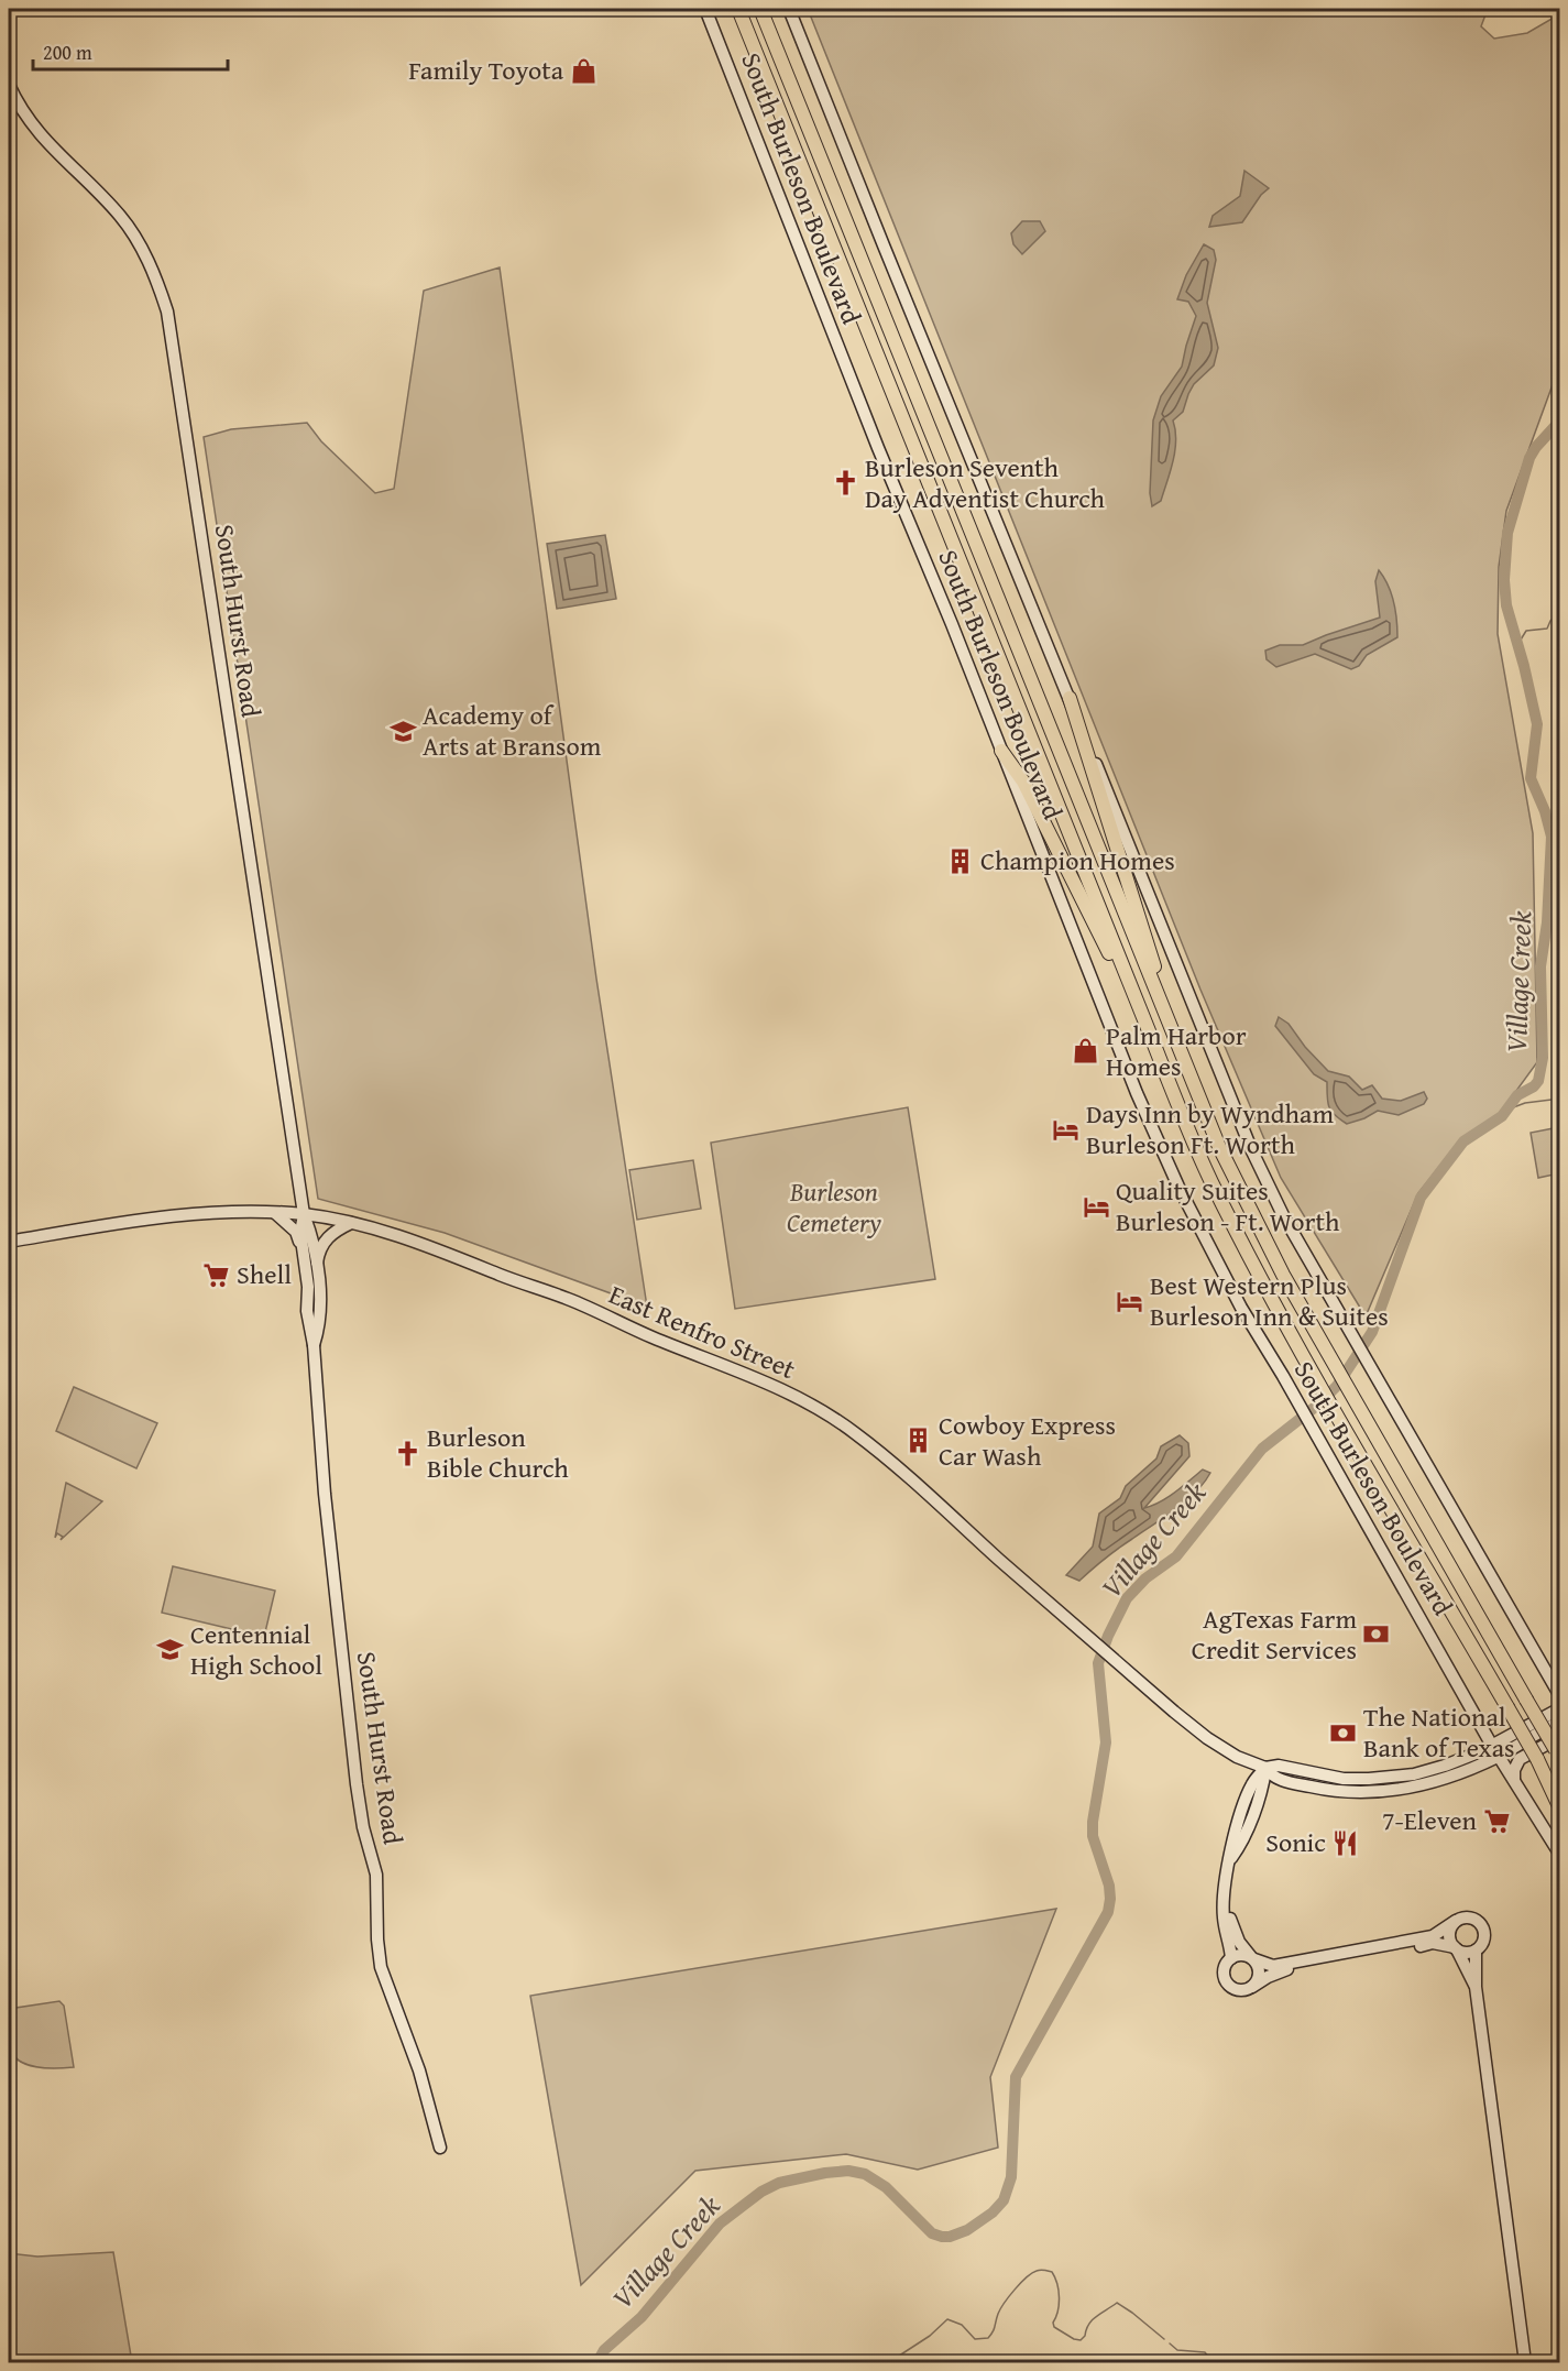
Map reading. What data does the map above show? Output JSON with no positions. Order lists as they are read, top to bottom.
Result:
{
  "streets": {
    "main road": ["South Burleson Boulevard", "South Hurst Road", "East Renfro Street"]
  },
  "crossings": [
    ["South Burleson Boulevard", "East Renfro Street"],
    ["South Hurst Road", "East Renfro Street"]
  ],
  "water": ["Village Creek"],
  "parks": ["Burleson Cemetery"],
  "places": {
    "shop": ["Family Toyota", "Palm Harbor Homes"],
    "church": ["Burleson Seventh Day Adventist Church", "Burleson Bible Church"],
    "school or university": ["Academy of Arts at Bransom", "Centennial High School"],
    "building": ["Champion Homes", "Cowboy Express Car Wash"],
    "hotel": ["Days Inn by Wyndham Burleson Ft. Worth", "Quality Suites Burleson - Ft. Worth", "Best Western Plus Burleson Inn & Suites"],
    "supermarket": ["Shell", "7-Eleven"],
    "bank": ["AgTexas Farm Credit Services", "The National Bank of Texas"],
    "restaurant": ["Sonic"]
  },
  "scale_bar": "200 m"
}
